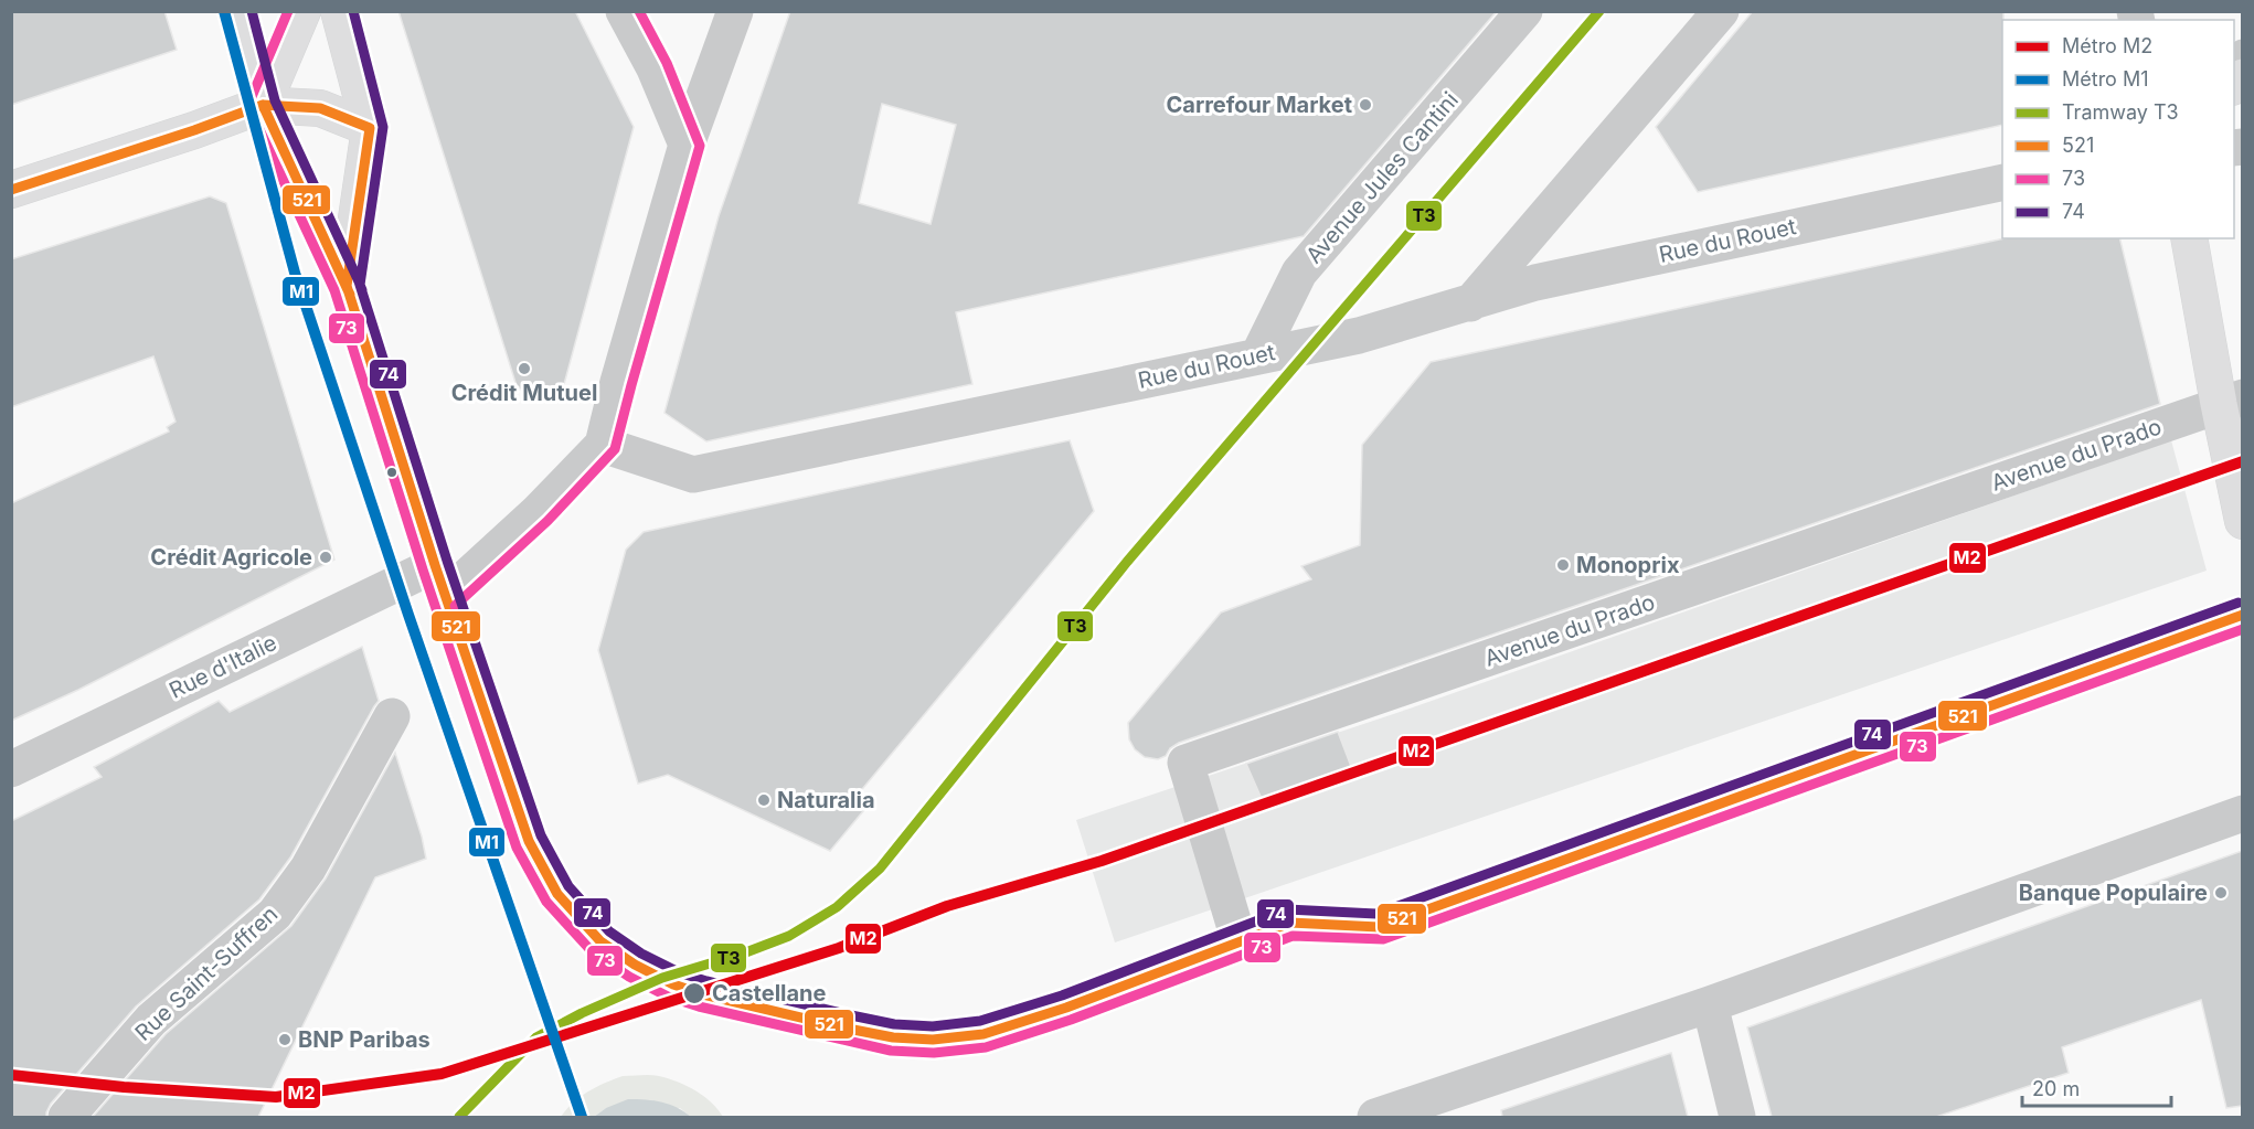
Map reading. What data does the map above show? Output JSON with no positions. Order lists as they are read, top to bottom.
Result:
{
  "streets": {
    "street": [
      "Avenue Jules Cantini",
      "Rue du Rouet",
      "Avenue du Prado",
      "Rue d'Italie",
      "Rue Saint-Suffren"
    ]
  },
  "crossings": [
    ["Avenue Jules Cantini", "Rue du Rouet"],
    ["Rue du Rouet", "Rue d'Italie"]
  ],
  "places": [
    "Carrefour Market",
    "Crédit Mutuel",
    "Crédit Agricole",
    "Monoprix",
    "Naturalia",
    "Banque Populaire",
    "Castellane",
    "BNP Paribas"
  ],
  "lines": [
    "metro line M1",
    "tram line T3",
    "transit line 73",
    "transit line 74",
    "transit line 521",
    "metro line M2"
  ],
  "legend": [
    "Métro M2",
    "Métro M1",
    "Tramway T3",
    "521",
    "73",
    "74"
  ],
  "scale_bar": "20 m"
}
